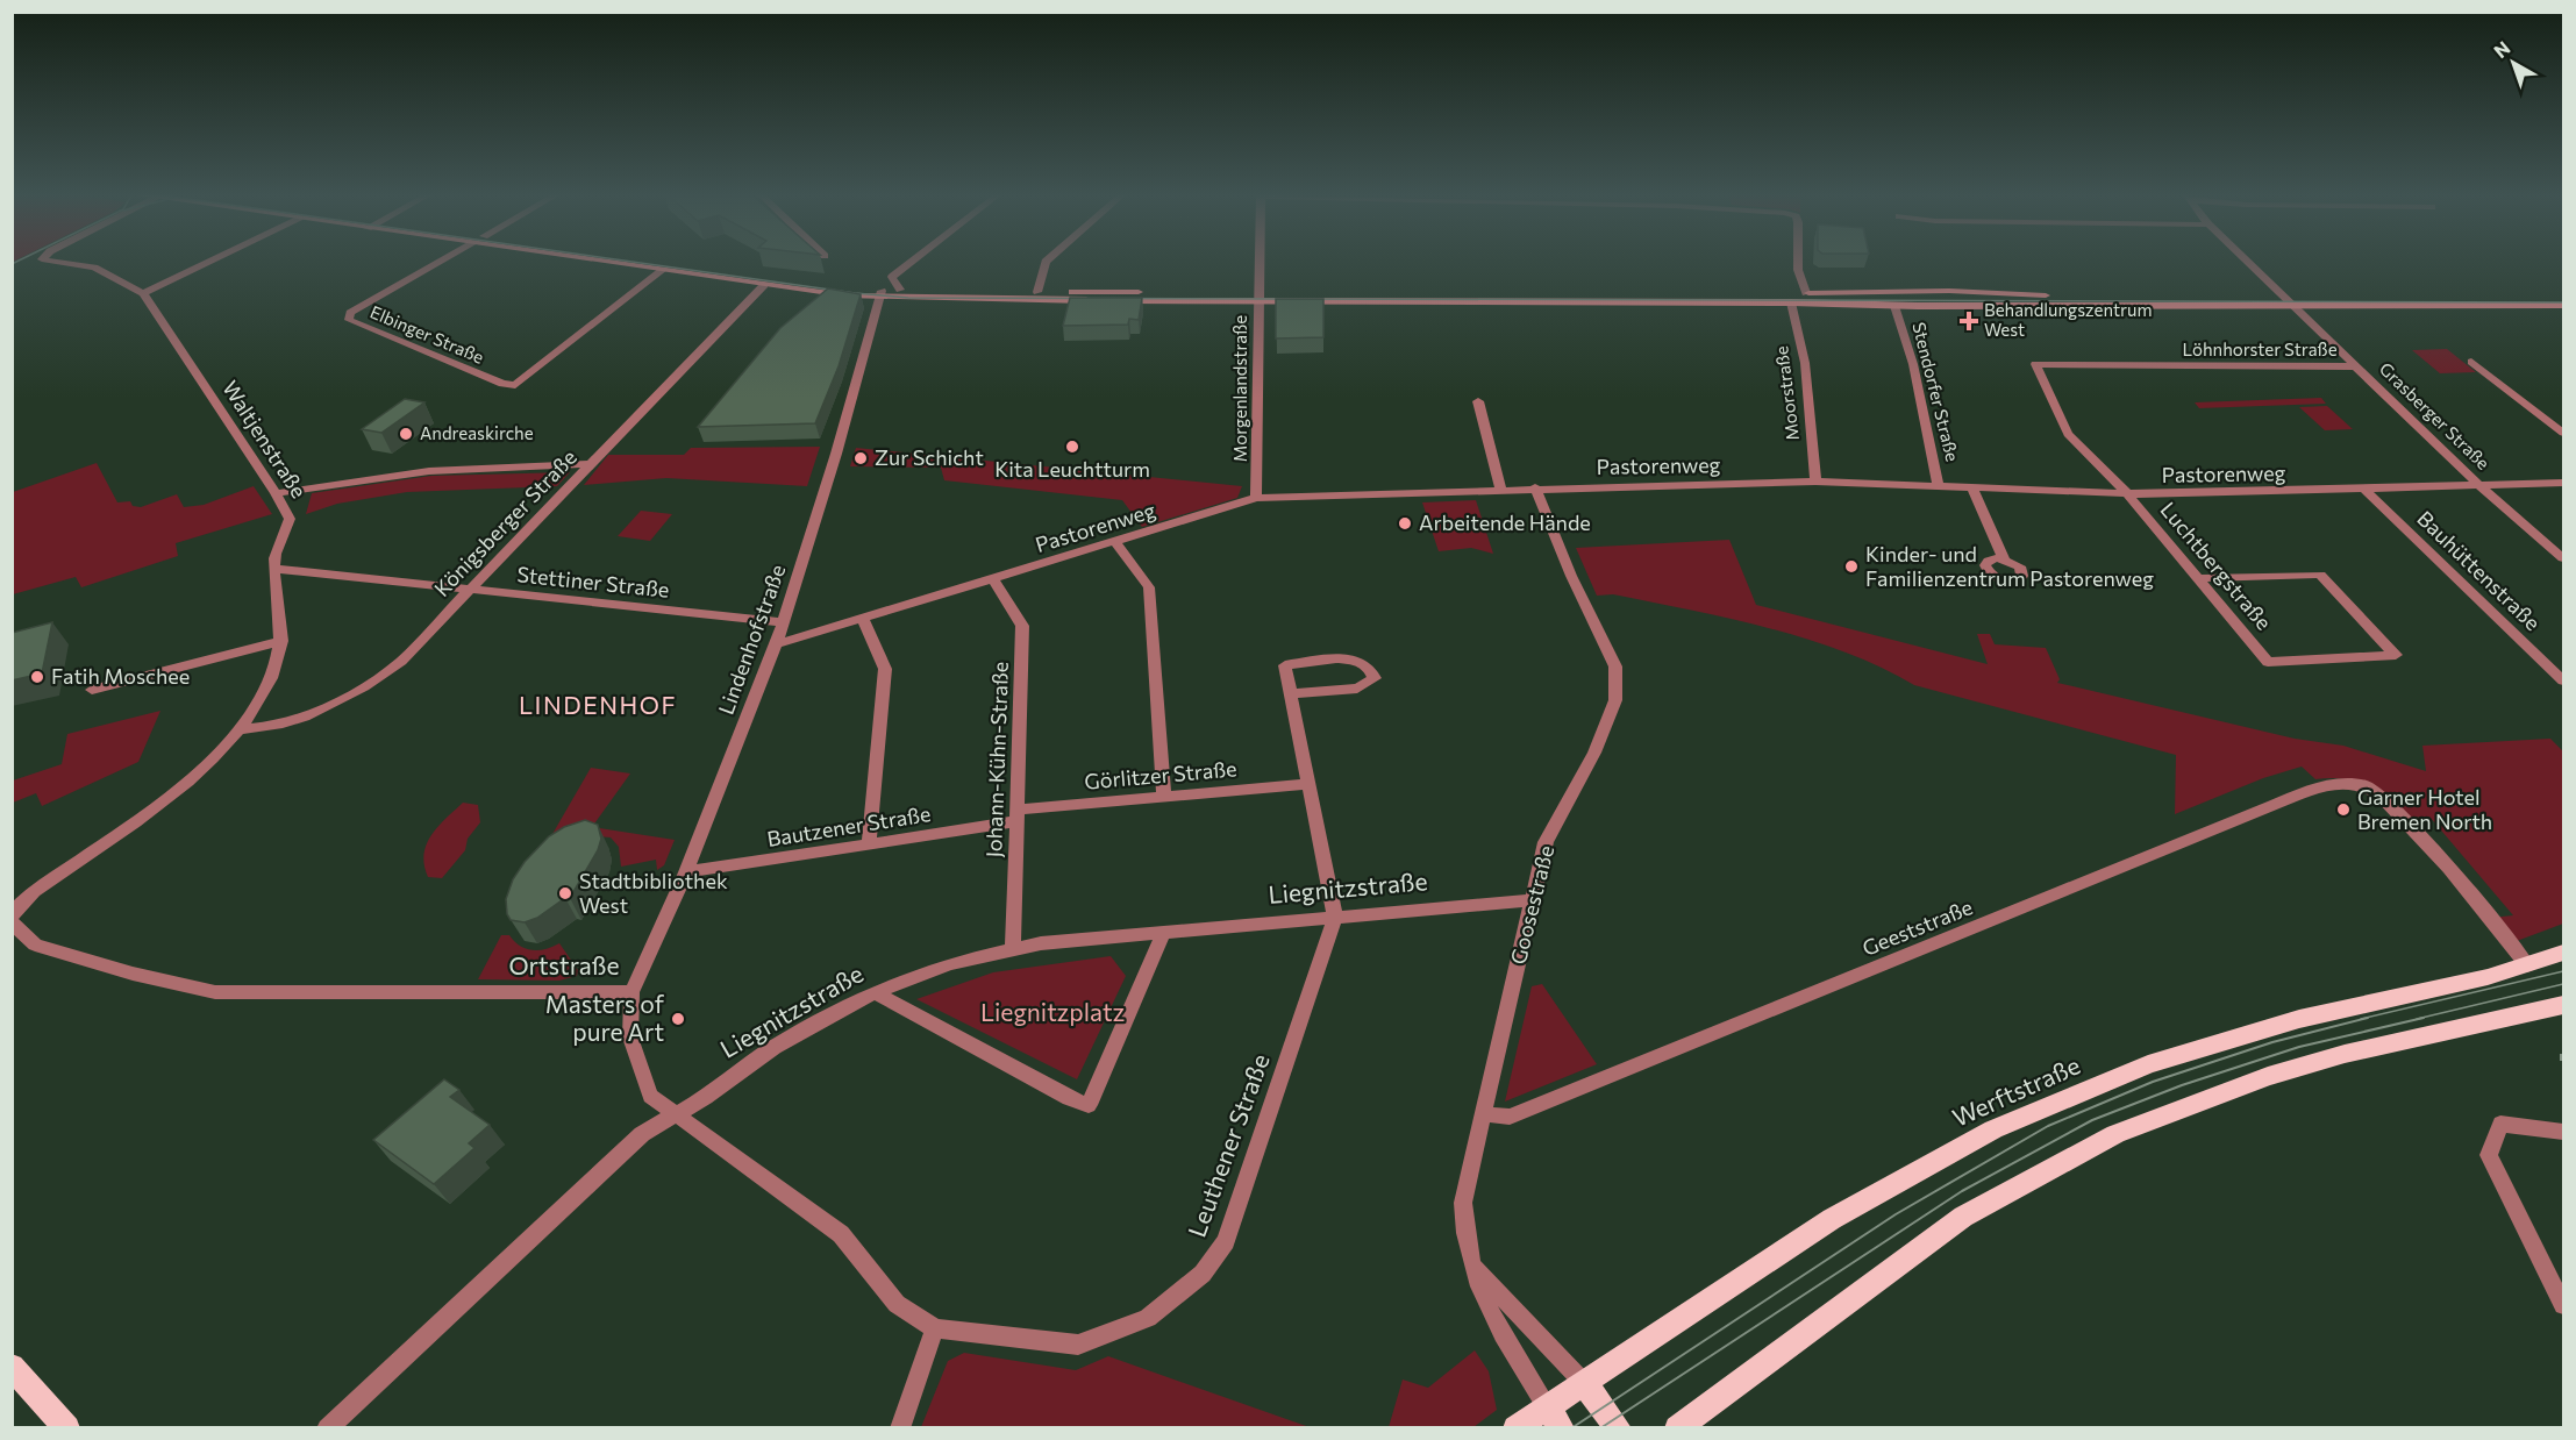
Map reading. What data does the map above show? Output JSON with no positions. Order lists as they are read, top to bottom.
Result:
{
  "streets": {
    "main road": ["Werftstraße"],
    "street": [
      "Elbinger Straße",
      "Löhnhorster Straße",
      "Morgenlandstraße",
      "Stendorfer Straße",
      "Moorstraße",
      "Grasberger Straße",
      "Waltjenstraße",
      "Pastorenweg",
      "Königsberger Straße",
      "Luchtbergstraße",
      "Bauhüttenstraße",
      "Stettiner Straße",
      "Lindenhofstraße",
      "Johann-Kühn-Straße",
      "Görlitzer Straße",
      "Bautzener Straße",
      "Liegnitzstraße",
      "Goosestraße",
      "Geeststraße",
      "Ortstraße",
      "Leuthener Straße"
    ]
  },
  "crossings": [
    ["Löhnhorster Straße", "Grasberger Straße"],
    ["Löhnhorster Straße", "Luchtbergstraße"],
    ["Morgenlandstraße", "Pastorenweg"],
    ["Stendorfer Straße", "Pastorenweg"],
    ["Moorstraße", "Pastorenweg"],
    ["Grasberger Straße", "Pastorenweg"],
    ["Waltjenstraße", "Königsberger Straße"],
    ["Waltjenstraße", "Stettiner Straße"],
    ["Waltjenstraße", "Ortstraße"],
    ["Pastorenweg", "Luchtbergstraße"],
    ["Pastorenweg", "Bauhüttenstraße"],
    ["Pastorenweg", "Lindenhofstraße"],
    ["Pastorenweg", "Johann-Kühn-Straße"],
    ["Pastorenweg", "Goosestraße"],
    ["Königsberger Straße", "Stettiner Straße"],
    ["Stettiner Straße", "Lindenhofstraße"],
    ["Lindenhofstraße", "Bautzener Straße"],
    ["Lindenhofstraße", "Ortstraße"],
    ["Johann-Kühn-Straße", "Görlitzer Straße"],
    ["Johann-Kühn-Straße", "Bautzener Straße"],
    ["Johann-Kühn-Straße", "Liegnitzstraße"],
    ["Görlitzer Straße", "Bautzener Straße"],
    ["Liegnitzstraße", "Goosestraße"],
    ["Liegnitzstraße", "Ortstraße"],
    ["Liegnitzstraße", "Leuthener Straße"],
    ["Goosestraße", "Geeststraße"],
    ["Goosestraße", "Werftstraße"],
    ["Geeststraße", "Werftstraße"],
    ["Ortstraße", "Leuthener Straße"]
  ],
  "districts": ["LINDENHOF"],
  "parks": ["Liegnitzplatz"],
  "places": {
    "health": ["Behandlungszentrum West"],
    "other": [
      "Andreaskirche",
      "Kita Leuchtturm",
      "Zur Schicht",
      "Arbeitende Hände",
      "Kinder- und Familienzentrum Pastorenweg",
      "Fatih Moschee",
      "Garner Hotel Bremen North",
      "Stadtbibliothek West",
      "Masters of pure Art"
    ]
  },
  "north": "top left"
}
